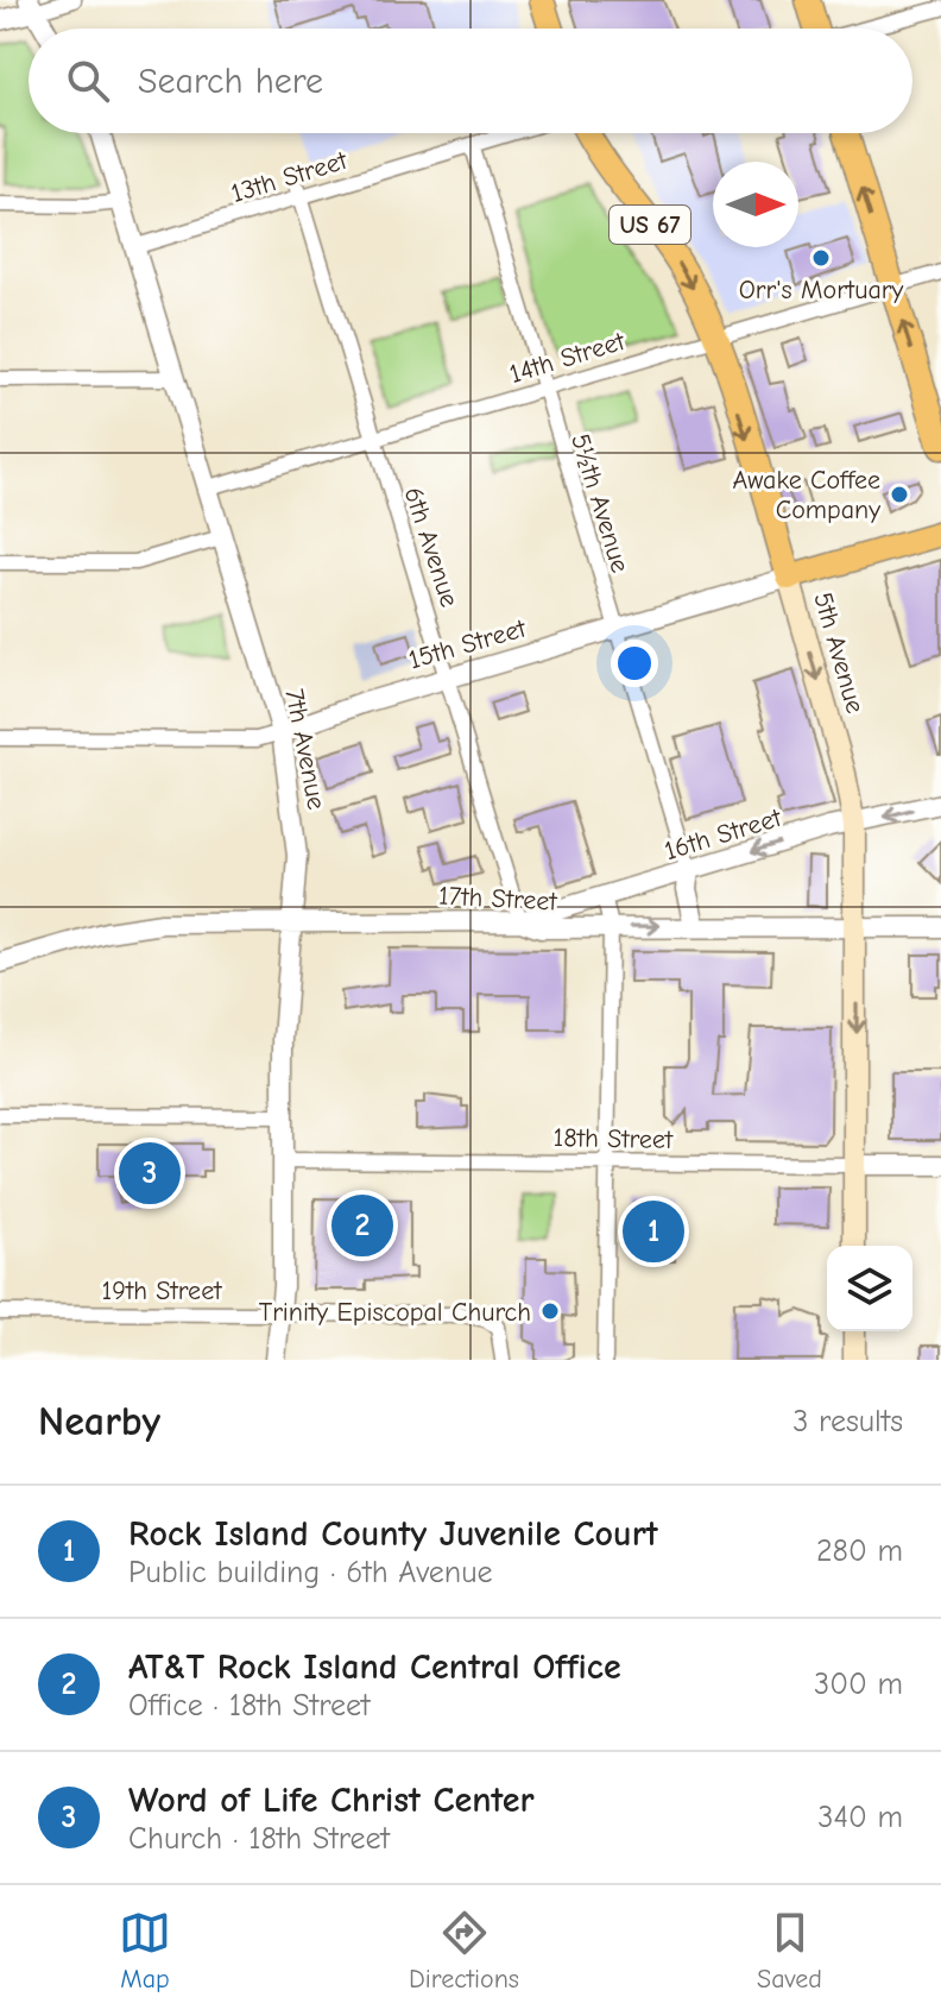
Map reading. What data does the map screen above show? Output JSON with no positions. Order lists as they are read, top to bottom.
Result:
{
  "streets": {
    "main road": ["US 67", "15th Street", "5th Avenue"],
    "street": [
      "13th Street",
      "14th Street",
      "5½th Avenue",
      "6th Avenue",
      "7th Avenue",
      "16th Street",
      "17th Street",
      "18th Street",
      "19th Street"
    ]
  },
  "crossings": [
    ["13th Street", "5½th Avenue"],
    ["13th Street", "6th Avenue"],
    ["13th Street", "7th Avenue"],
    ["14th Street", "5½th Avenue"],
    ["14th Street", "6th Avenue"],
    ["14th Street", "5th Avenue"],
    ["14th Street", "7th Avenue"],
    ["5½th Avenue", "15th Street"],
    ["5½th Avenue", "16th Street"],
    ["6th Avenue", "15th Street"],
    ["6th Avenue", "16th Street"],
    ["6th Avenue", "17th Street"],
    ["15th Street", "5th Avenue"],
    ["15th Street", "7th Avenue"],
    ["5th Avenue", "16th Street"],
    ["5th Avenue", "17th Street"],
    ["5th Avenue", "18th Street"],
    ["7th Avenue", "17th Street"],
    ["7th Avenue", "18th Street"],
    ["7th Avenue", "19th Street"],
    ["16th Street", "17th Street"]
  ],
  "one_way": ["16th Street"],
  "places": ["Orr's Mortuary", "Awake Coffee Company", "Trinity Episcopal Church"],
  "north": "right",
  "page": {
    "search": "Search here",
    "pins": ["3", "2", "1"],
    "heading": ["Nearby", "3 results"],
    "list": [
      {
        "mark": "1",
        "name": "Rock Island County Juvenile Court",
        "note": "Public building · 6th Avenue",
        "value": "280 m"
      },
      {
        "mark": "2",
        "name": "AT&T Rock Island Central Office",
        "note": "Office · 18th Street",
        "value": "300 m"
      },
      {
        "mark": "3",
        "name": "Word of Life Christ Center",
        "note": "Church · 18th Street",
        "value": "340 m"
      }
    ],
    "nav": ["Map", "Directions", "Saved"]
  }
}
